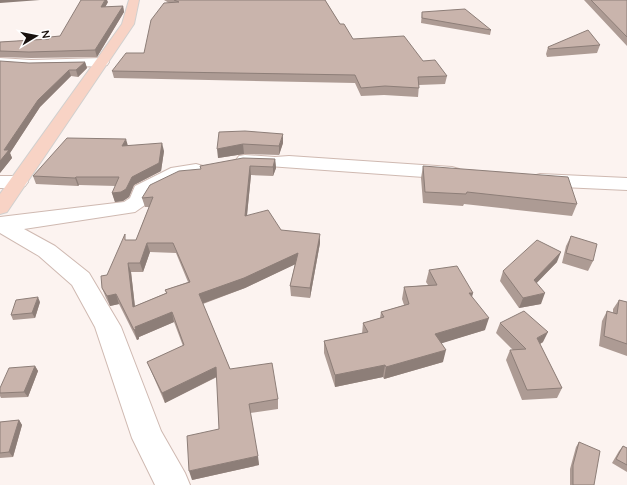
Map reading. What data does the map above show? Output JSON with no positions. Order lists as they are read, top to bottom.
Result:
{
  "north": "right"
}
